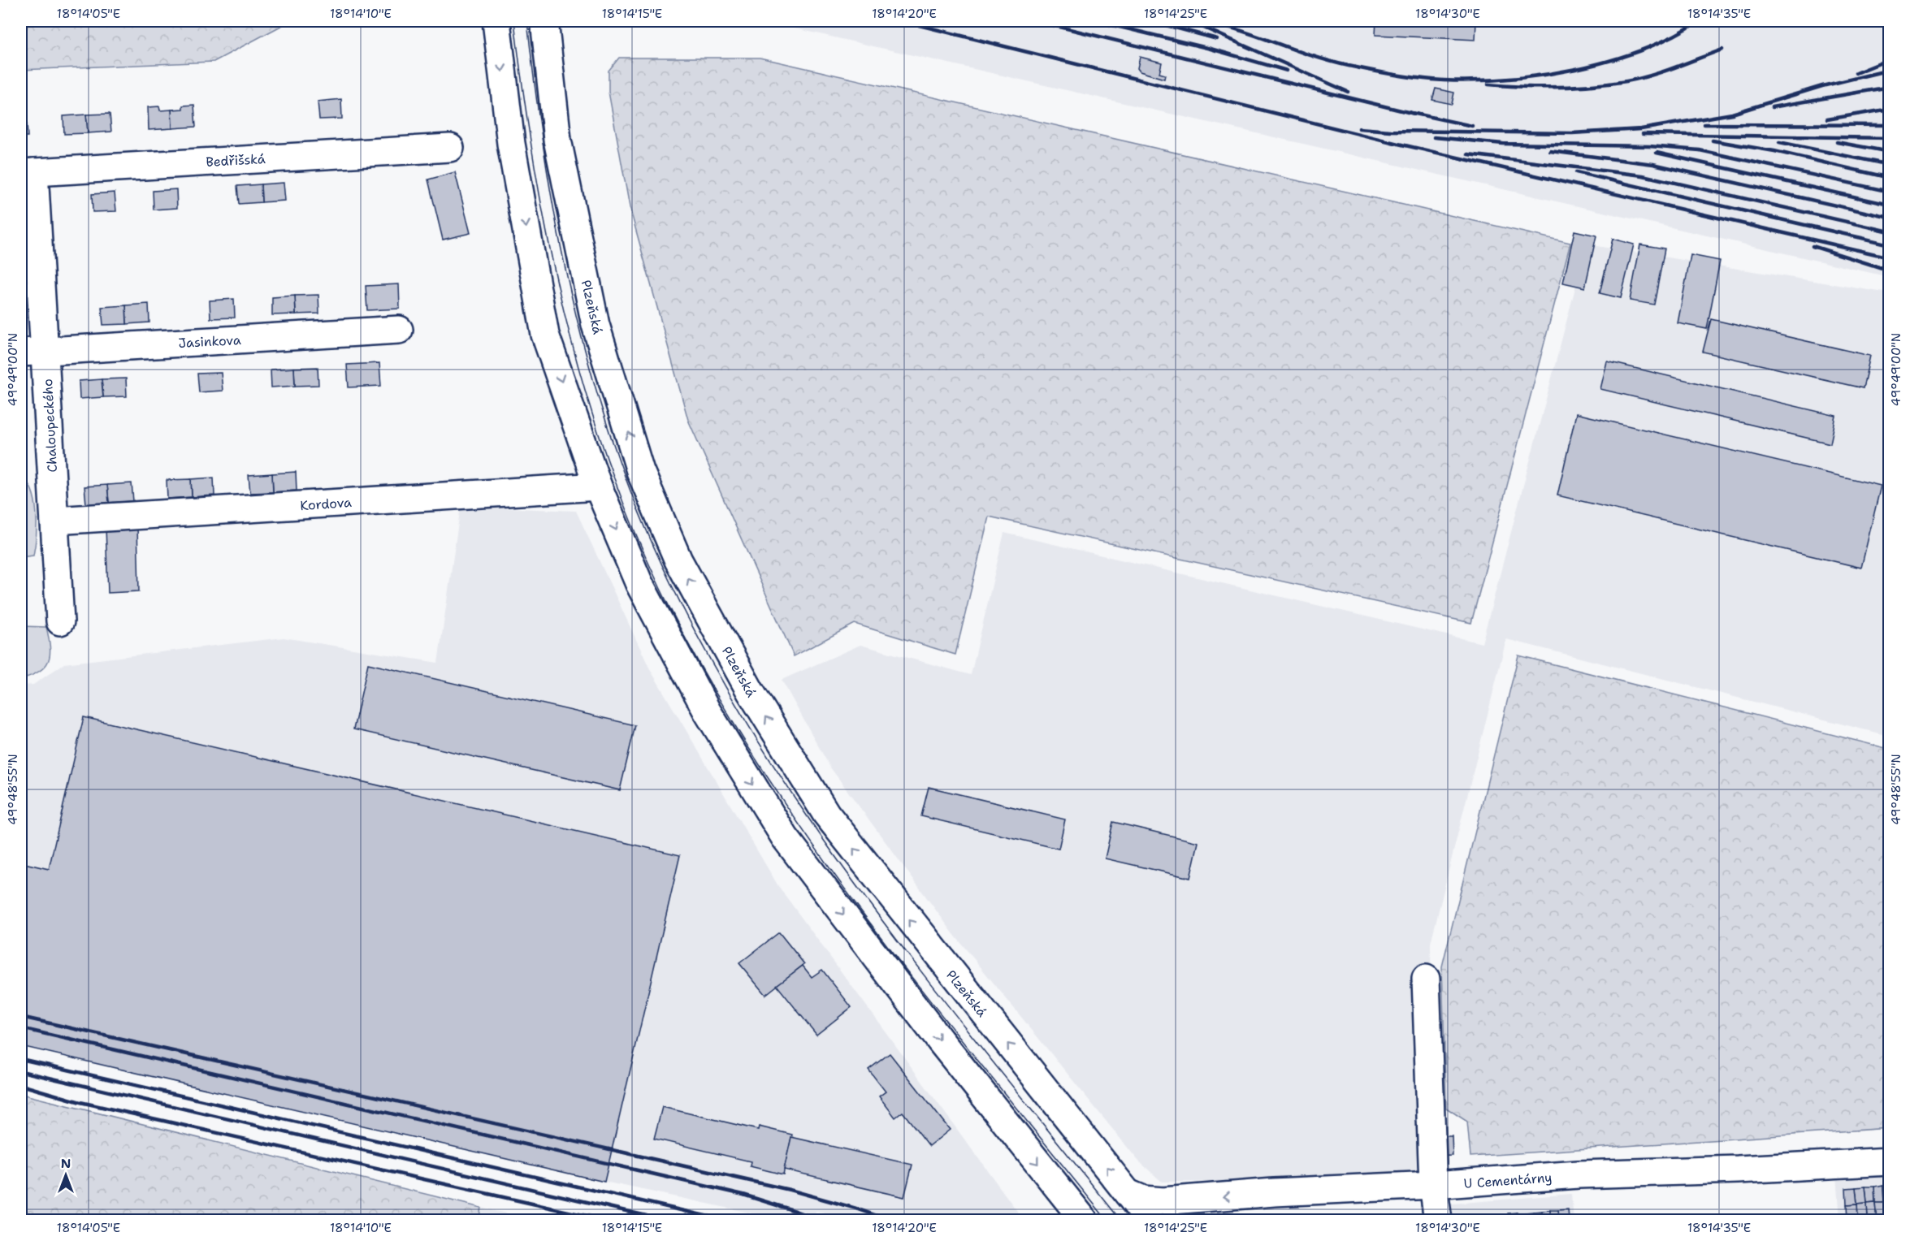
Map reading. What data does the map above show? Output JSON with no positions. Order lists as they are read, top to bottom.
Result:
{
  "streets": {
    "street": [
      "Bedřišská",
      "Plzeňská",
      "Jasinkova",
      "Chaloupeckého",
      "Kordova",
      "U Cementárny"
    ]
  },
  "crossings": [
    ["Bedřišská", "Chaloupeckého"],
    ["Plzeňská", "U Cementárny"],
    ["Jasinkova", "Chaloupeckého"],
    ["Chaloupeckého", "Kordova"]
  ],
  "one_way": ["U Cementárny"],
  "north": "top",
  "coordinates": [
    "18°14'05\"E",
    "18°14'10\"E",
    "18°14'15\"E",
    "18°14'20\"E",
    "18°14'25\"E",
    "18°14'30\"E",
    "18°14'35\"E",
    "49°49'00\"N",
    "49°48'55\"N"
  ]
}
